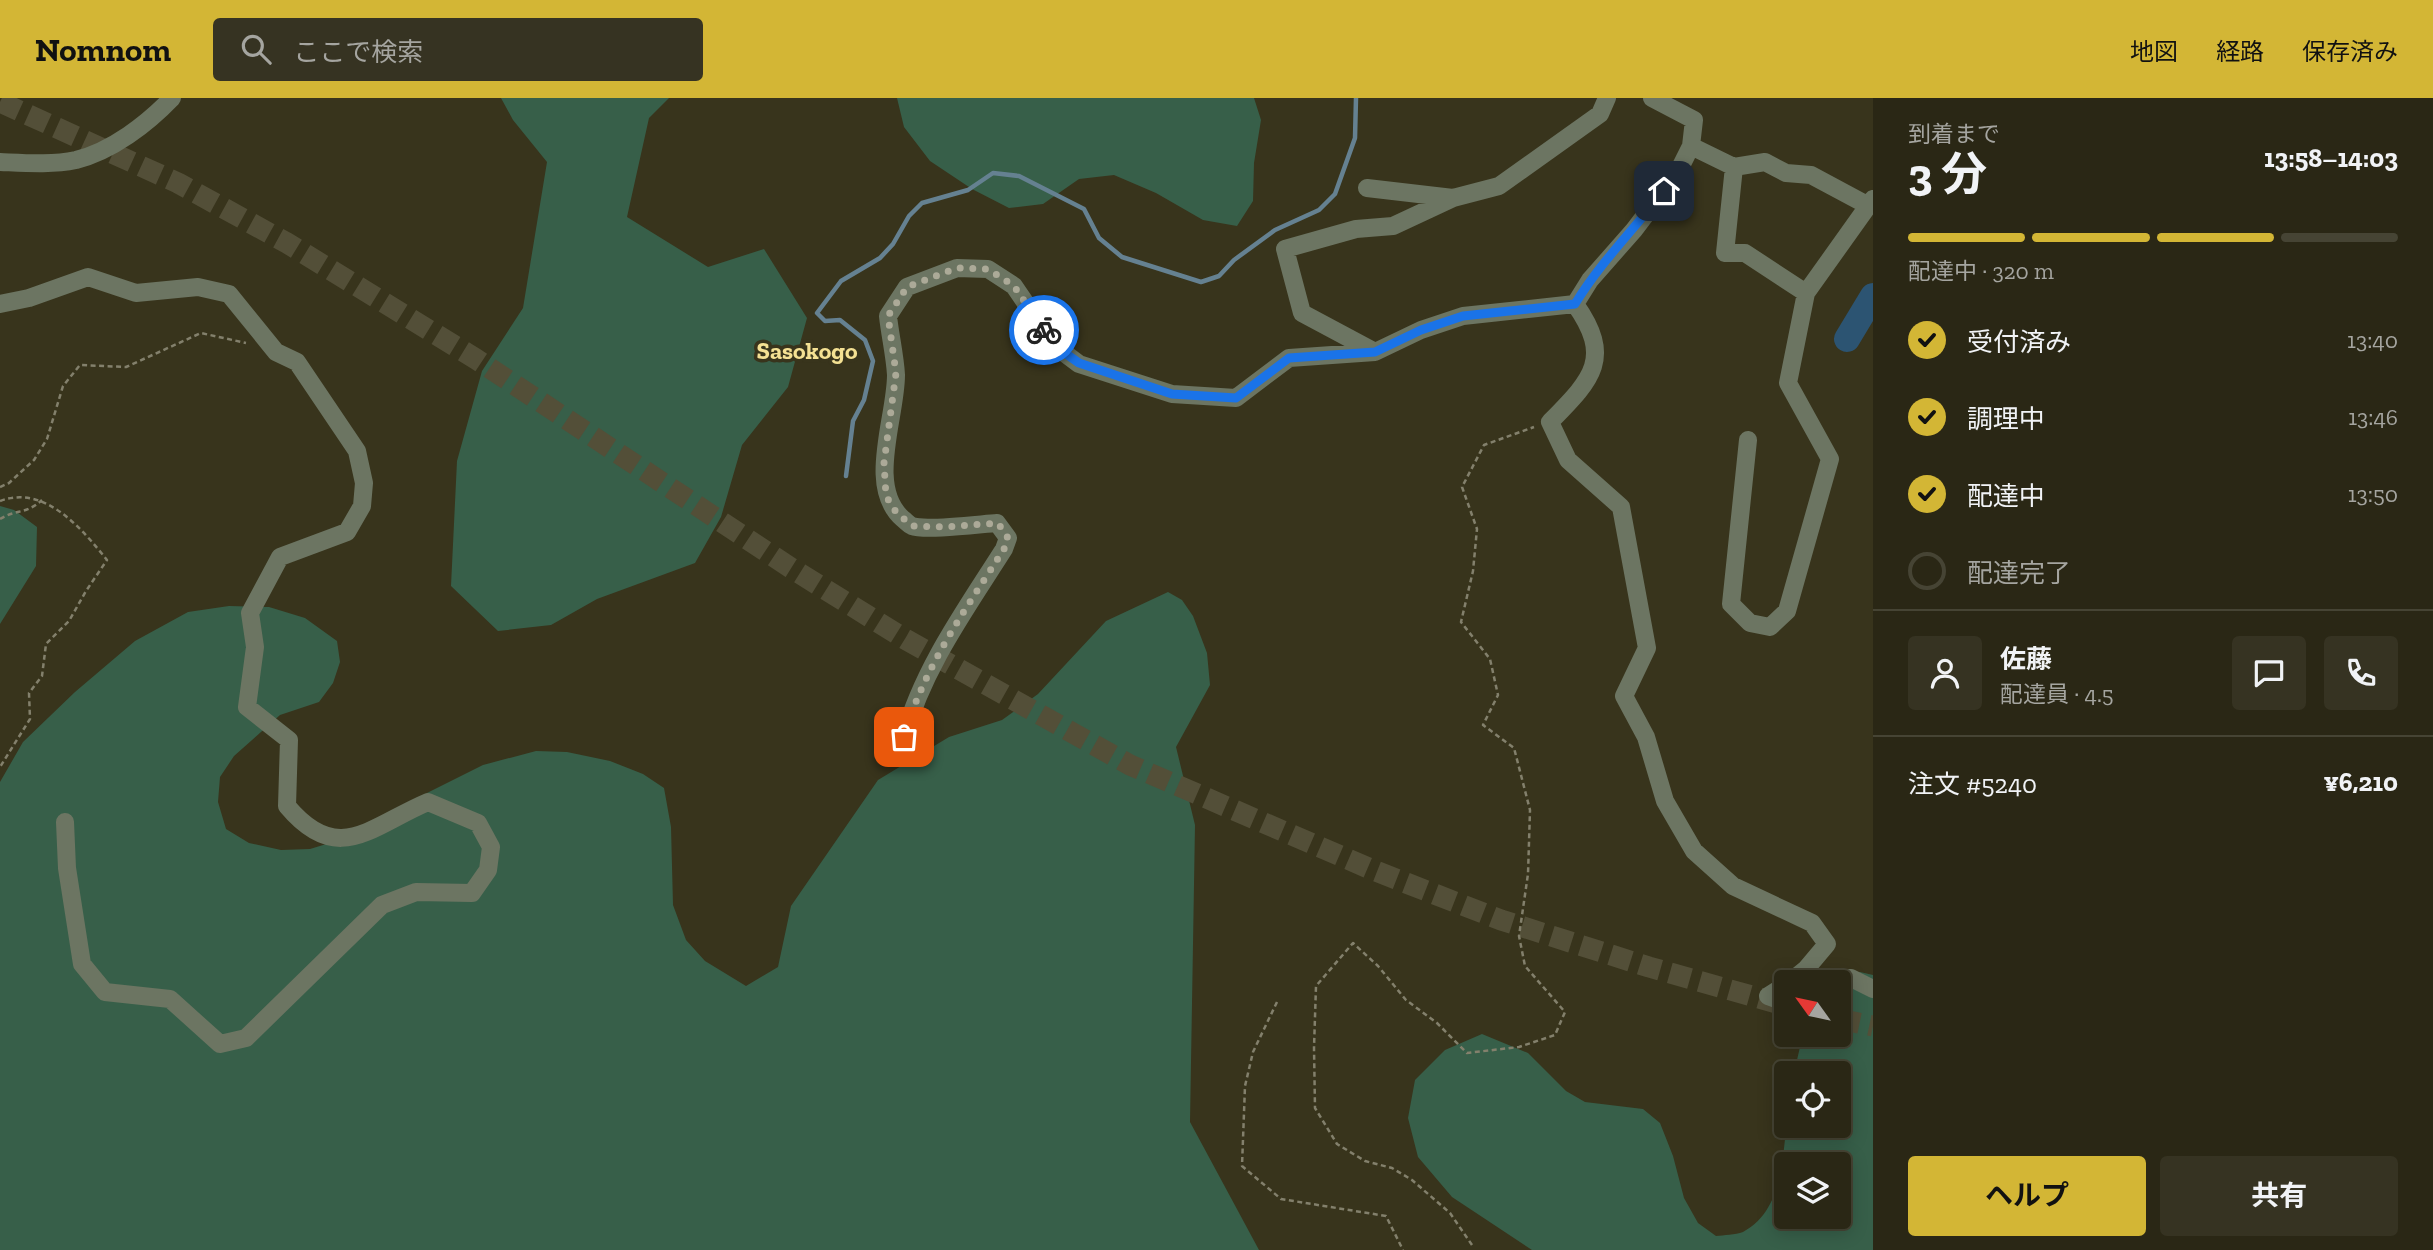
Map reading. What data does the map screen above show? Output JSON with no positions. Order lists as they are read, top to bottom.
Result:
{
  "districts": ["Sasokogo"],
  "north": "top left",
  "page": {
    "header": "Nomnom",
    "search": "ここで検索",
    "nav": ["地図", "経路", "保存済み"],
    "heading": ["3 分", "到着まで", "13:58–14:03"],
    "panel": [
      "佐藤",
      "配達員 · 4.5",
      "注文 #5240",
      "¥6,210"
    ],
    "bar": "配達中 · 320 m",
    "list": [
      ["受付済み", "13:40"],
      ["調理中", "13:46"],
      ["配達中", "13:50"],
      "配達完了"
    ],
    "buttons": ["ヘルプ", "共有"]
  }
}
